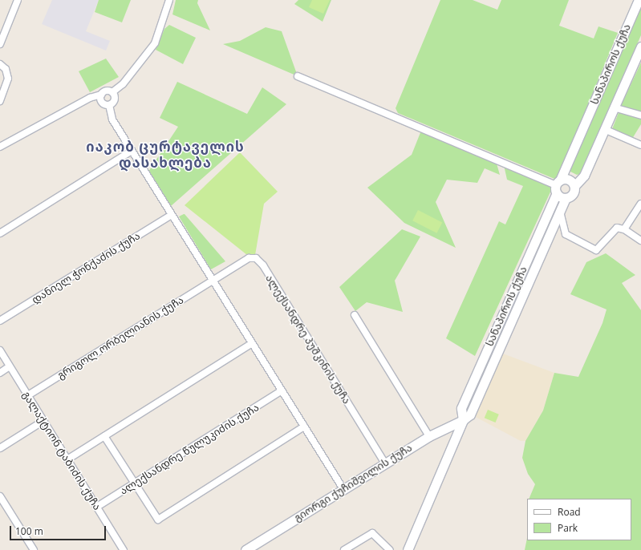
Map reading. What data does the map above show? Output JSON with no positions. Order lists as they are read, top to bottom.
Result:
{
  "streets": {
    "main road": ["სანაპიროს ქუჩა", "გიორგი ქუჩიშვილის ქუჩა"],
    "street": [
      "დანიელ ჭონქაძის ქუჩა",
      "გრიგოლ ორბელიანის ქუჩა",
      "ალექსანდრე პუშკინის ქუჩა",
      "ალექსანდრე წულუკიძის ქუჩა",
      "გალაქტიონ ტაბიძის ქუჩა"
    ]
  },
  "crossings": [
    ["სანაპიროს ქუჩა", "გიორგი ქუჩიშვილის ქუჩა"],
    ["გრიგოლ ორბელიანის ქუჩა", "ალექსანდრე პუშკინის ქუჩა"],
    ["გრიგოლ ორბელიანის ქუჩა", "გალაქტიონ ტაბიძის ქუჩა"],
    ["ალექსანდრე პუშკინის ქუჩა", "გიორგი ქუჩიშვილის ქუჩა"],
    ["ალექსანდრე წულუკიძის ქუჩა", "გალაქტიონ ტაბიძის ქუჩა"]
  ],
  "districts": ["იაკობ ცურტაველის დასახლება"],
  "legend": ["Road", "Park"],
  "scale_bar": "100 m"
}
